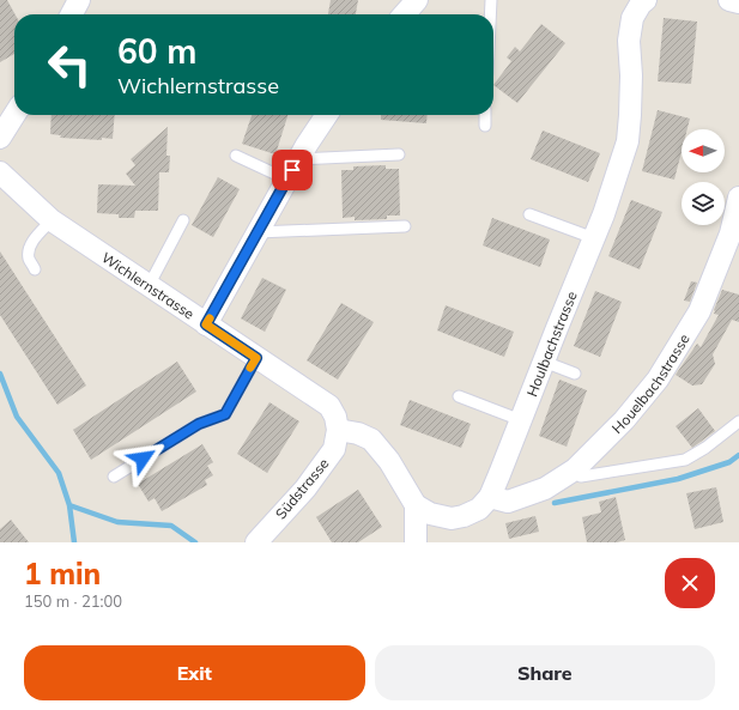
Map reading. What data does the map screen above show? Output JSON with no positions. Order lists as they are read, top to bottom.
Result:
{
  "streets": {
    "street": [
      "Wichlernstrasse",
      "Houlbachstrasse",
      "Houelbachstrasse",
      "Südstrasse"
    ]
  },
  "crossings": [
    ["Wichlernstrasse", "Südstrasse"],
    ["Houlbachstrasse", "Houelbachstrasse"]
  ],
  "north": "left",
  "page": {
    "turn": ["60 m", "Wichlernstrasse"],
    "heading": ["1 min", "150 m · 21:00"],
    "buttons": ["Exit", "Share"]
  }
}
